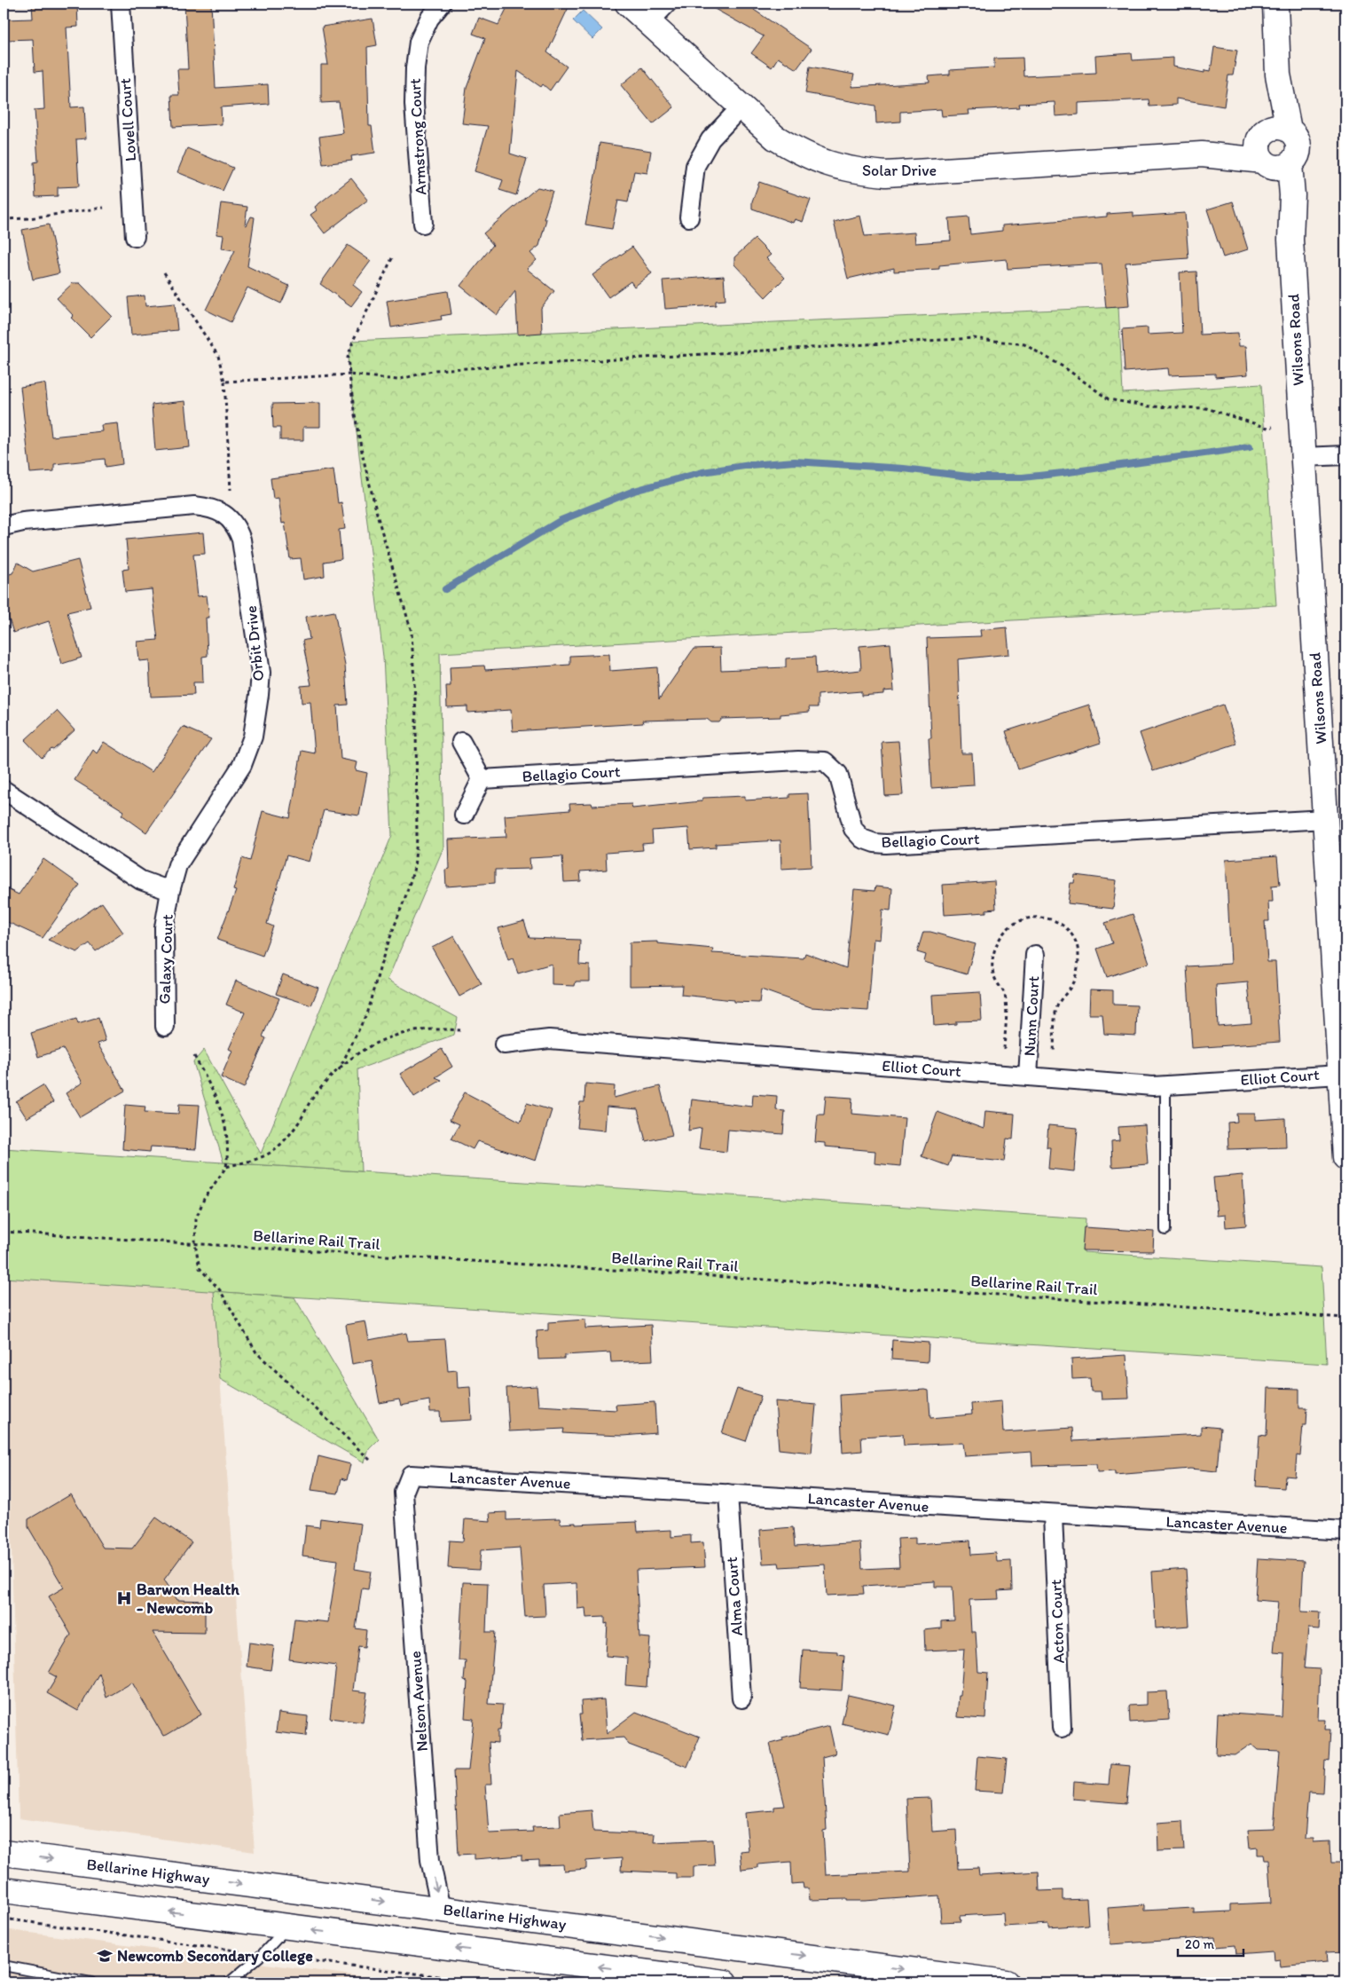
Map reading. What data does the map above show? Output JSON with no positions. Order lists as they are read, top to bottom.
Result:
{
  "streets": {
    "main road": ["Solar Drive", "Wilsons Road", "Bellarine Highway"],
    "street": [
      "Lovell Court",
      "Armstrong Court",
      "Orbit Drive",
      "Bellagio Court",
      "Galaxy Court",
      "Nunn Court",
      "Elliot Court",
      "Lancaster Avenue",
      "Alma Court",
      "Acton Court",
      "Nelson Avenue"
    ],
    "path": ["Bellarine Rail Trail"]
  },
  "crossings": [
    ["Solar Drive", "Wilsons Road"],
    ["Wilsons Road", "Bellagio Court"],
    ["Wilsons Road", "Elliot Court"],
    ["Orbit Drive", "Galaxy Court"],
    ["Nunn Court", "Elliot Court"],
    ["Lancaster Avenue", "Alma Court"],
    ["Lancaster Avenue", "Acton Court"],
    ["Lancaster Avenue", "Nelson Avenue"],
    ["Nelson Avenue", "Bellarine Highway"]
  ],
  "one_way": ["Nelson Avenue"],
  "places": {
    "hospital": ["Barwon Health - Newcomb"],
    "school or university": ["Newcomb Secondary College"]
  },
  "scale_bar": "20 m"
}
